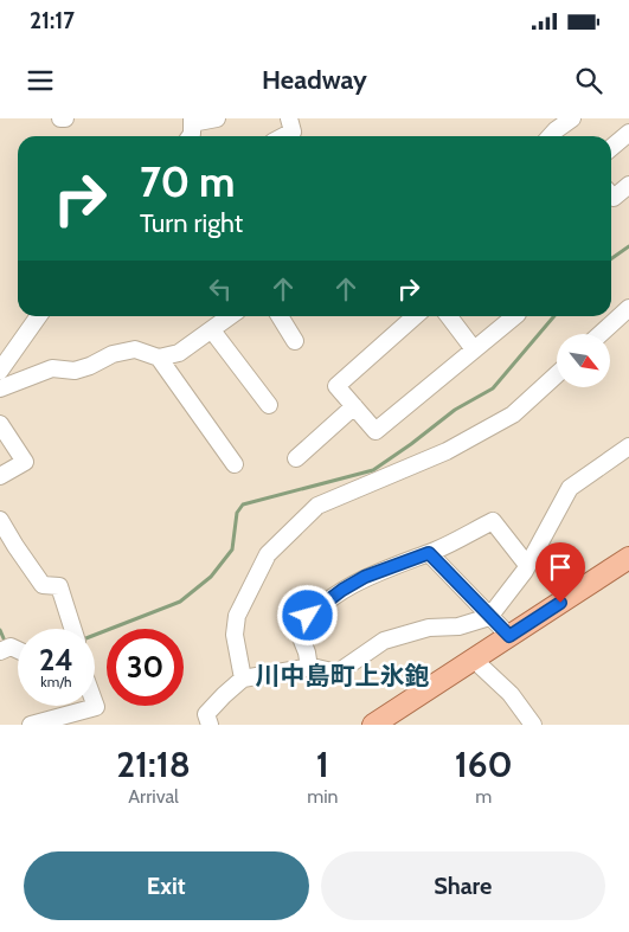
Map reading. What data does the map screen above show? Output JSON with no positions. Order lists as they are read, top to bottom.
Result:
{
  "districts": ["川中島町上氷鉋"],
  "north": "bottom right",
  "page": {
    "status": "21:17",
    "header": "Headway",
    "turn": ["70 m", "Turn right"],
    "speed": "24 km/h",
    "limit": "30",
    "eta": [
      "21:18",
      "Arrival",
      "1",
      "min",
      "160",
      "m"
    ],
    "buttons": ["Exit", "Share"]
  }
}
